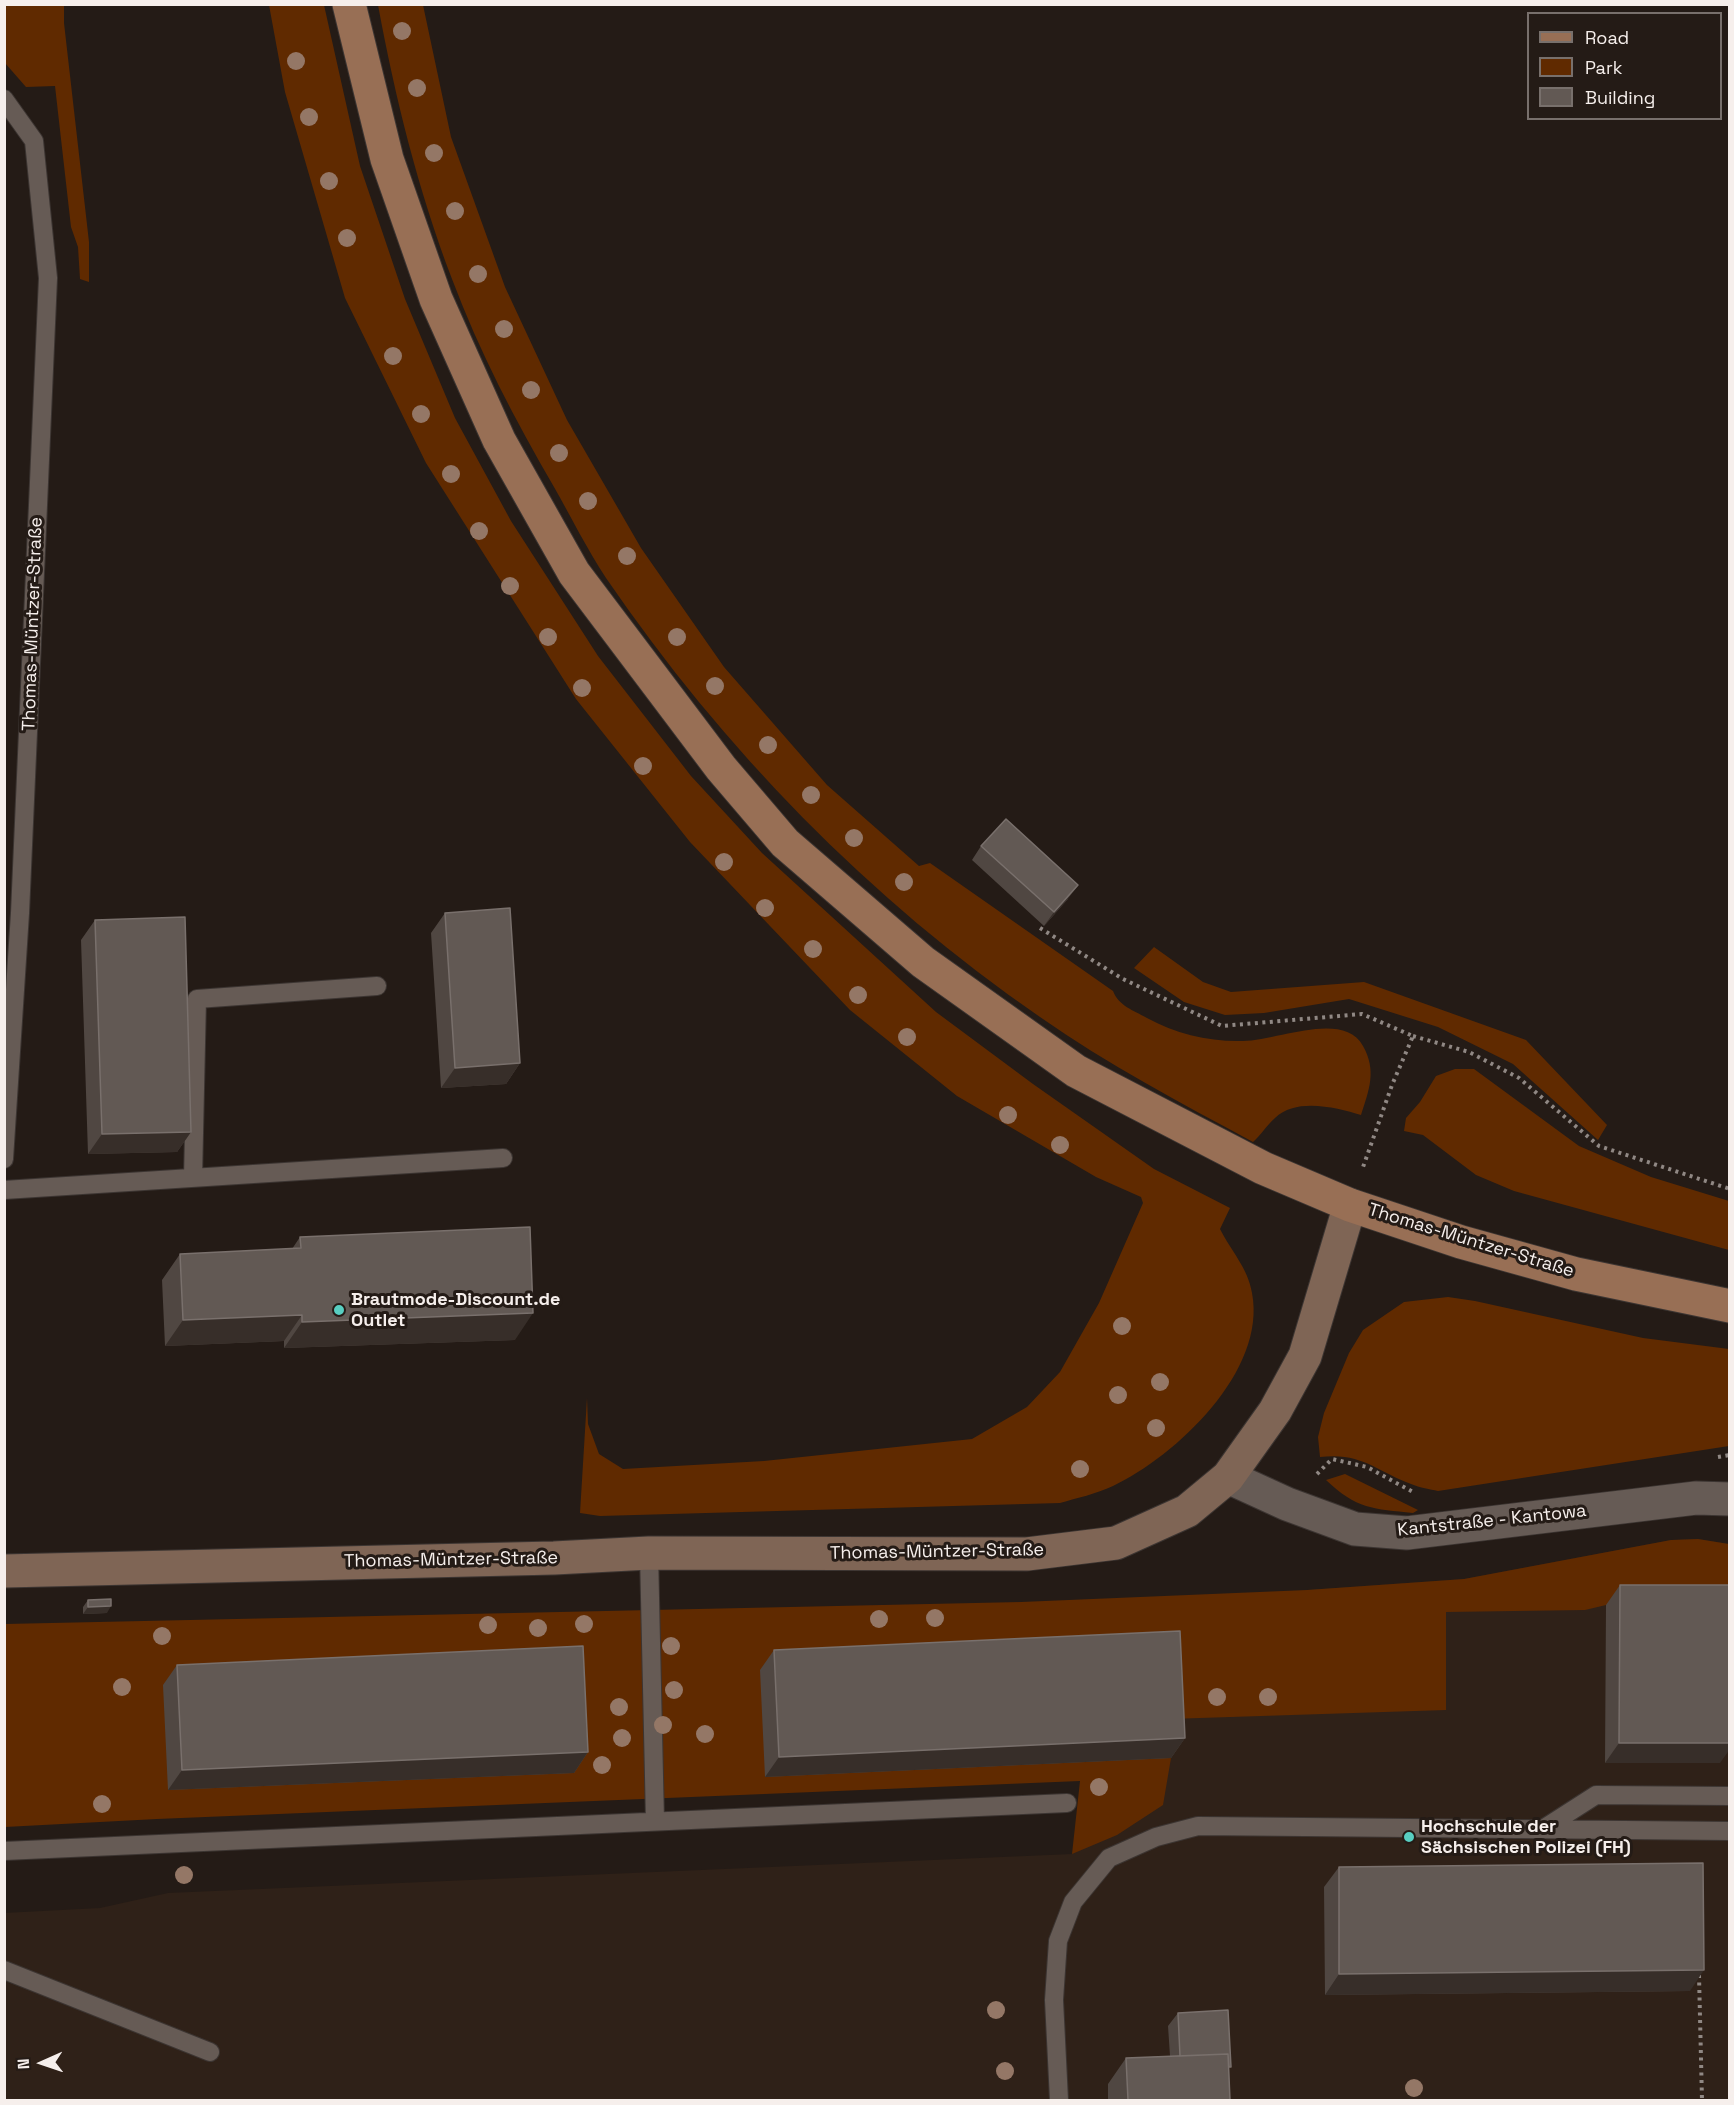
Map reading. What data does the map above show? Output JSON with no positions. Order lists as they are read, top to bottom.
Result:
{
  "streets": {
    "main road": ["Thomas-Müntzer-Straße"],
    "street": ["Kantstraße - Kantowa"]
  },
  "crossings": [
    ["Thomas-Müntzer-Straße", "Kantstraße - Kantowa"]
  ],
  "places": ["Brautmode-Discount.de Outlet", "Hochschule der Sächsischen Polizei (FH)"],
  "legend": ["Road", "Park", "Building"],
  "north": "left"
}
